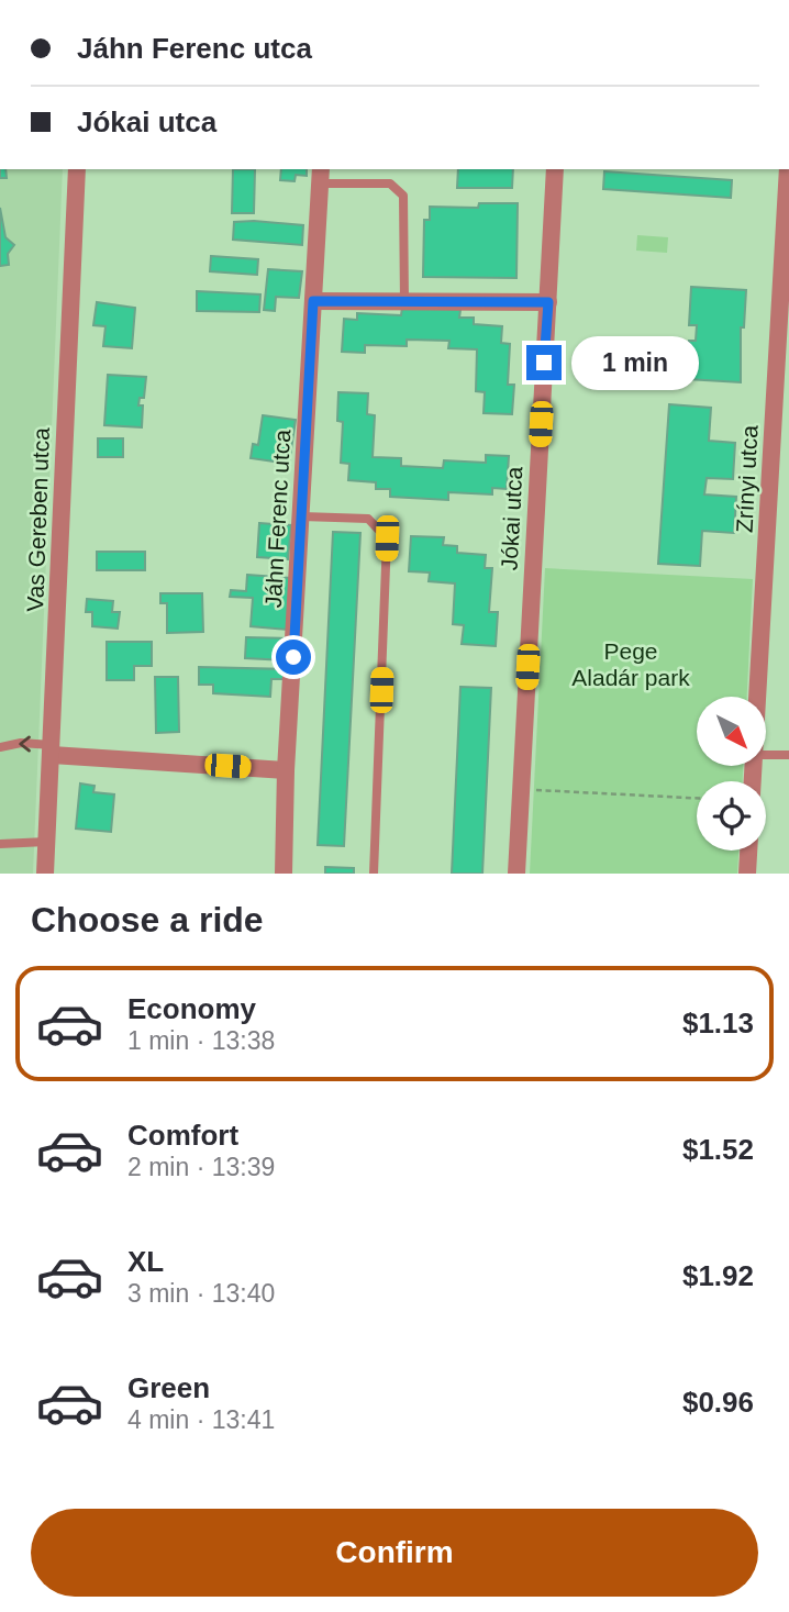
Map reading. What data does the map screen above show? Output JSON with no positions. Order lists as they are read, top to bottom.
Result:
{
  "streets": {
    "street": [
      "Zrínyi utca",
      "Jáhn Ferenc utca",
      "Jókai utca",
      "Vas Gereben utca"
    ]
  },
  "parks": ["Pege Aladár park"],
  "north": "bottom right",
  "page": {
    "banner": ["Jáhn Ferenc utca", "Jókai utca"],
    "bubble": "1 min",
    "heading": "Choose a ride",
    "list": [
      {
        "name": "Economy",
        "note": "1 min · 13:38",
        "value": "$1.13"
      },
      {
        "name": "Comfort",
        "note": "2 min · 13:39",
        "value": "$1.52"
      },
      {
        "name": "XL",
        "note": "3 min · 13:40",
        "value": "$1.92"
      },
      {
        "name": "Green",
        "note": "4 min · 13:41",
        "value": "$0.96"
      }
    ],
    "buttons": "Confirm"
  }
}
